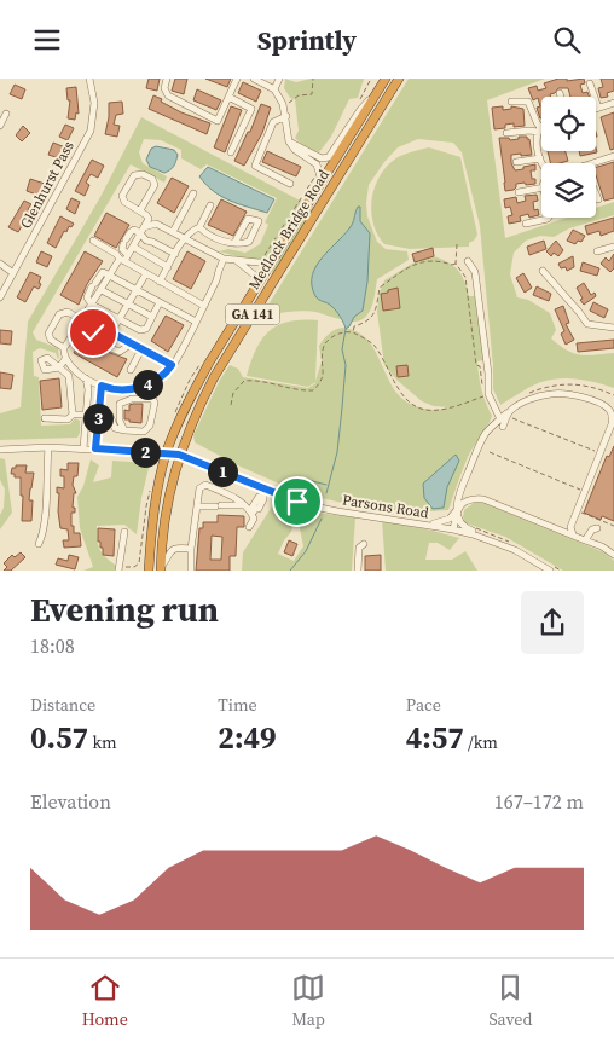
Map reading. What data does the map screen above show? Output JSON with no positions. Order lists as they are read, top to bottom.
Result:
{
  "streets": {
    "highway": ["Medlock Bridge Road", "GA 141"],
    "street": ["Glenhurst Pass", "Parsons Road"]
  },
  "crossings": [
    ["Medlock Bridge Road", "Parsons Road"]
  ],
  "page": {
    "header": "Sprintly",
    "pins": [
      "4",
      "3",
      "2",
      "1"
    ],
    "heading": ["Evening run", "18:08"],
    "stats": [
      ["Distance", "0.57 km"],
      ["Time", "2:49"],
      ["Pace", "4:57 /km"]
    ],
    "chart": ["Elevation", "167–172 m"],
    "tabs": ["Home", "Map", "Saved"]
  }
}
